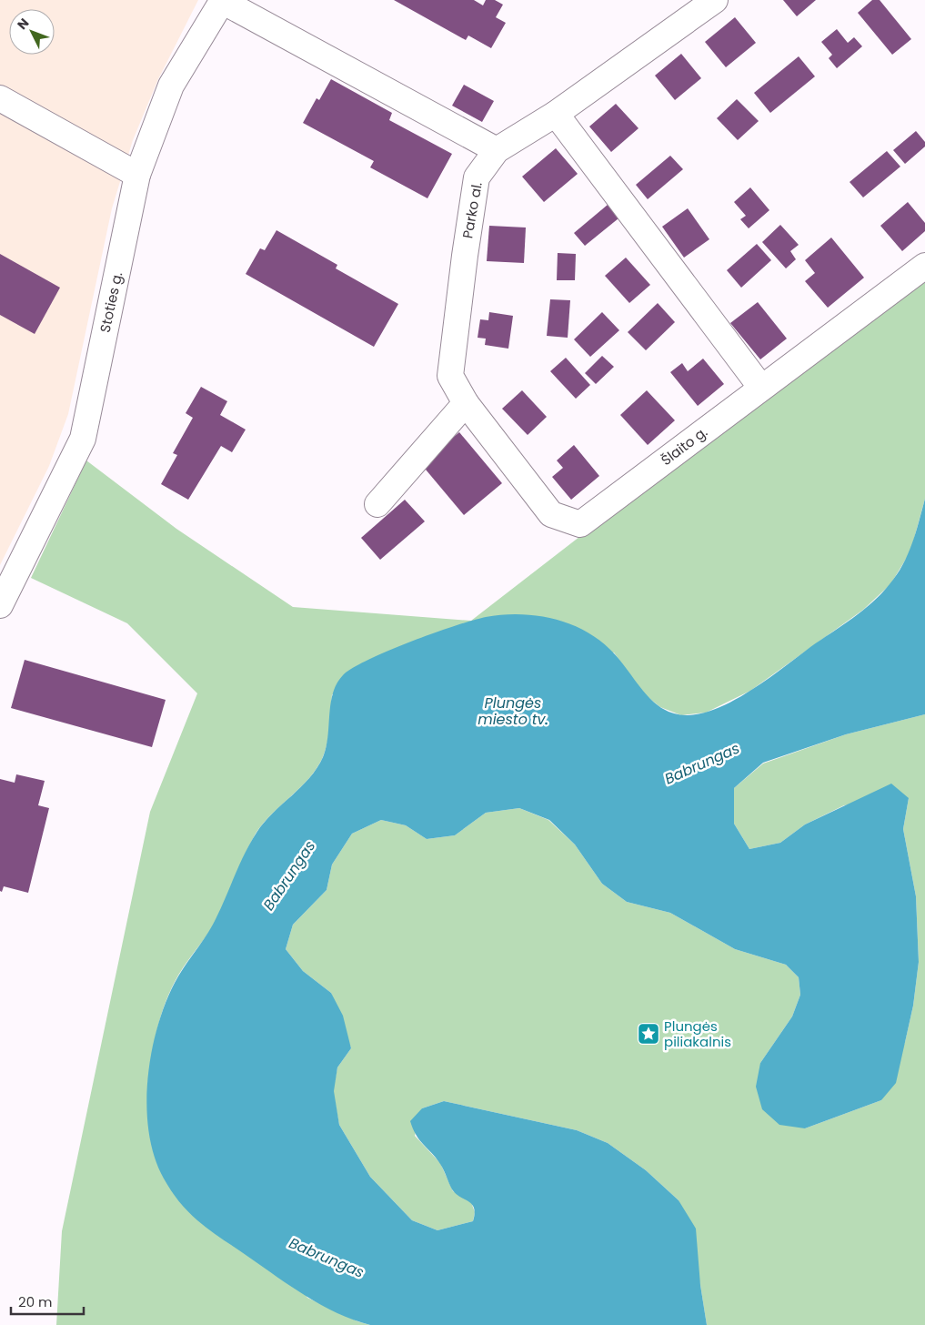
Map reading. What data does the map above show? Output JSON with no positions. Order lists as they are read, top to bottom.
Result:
{
  "streets": {
    "street": ["Parko al.", "Stoties g.", "Šlaito g."]
  },
  "crossings": [
    ["Parko al.", "Šlaito g."]
  ],
  "water": ["Plungės miesto tv.", "Babrungas"],
  "places": {
    "place": ["Plungės piliakalnis"]
  },
  "scale_bar": "20 m",
  "north": "top left"
}
